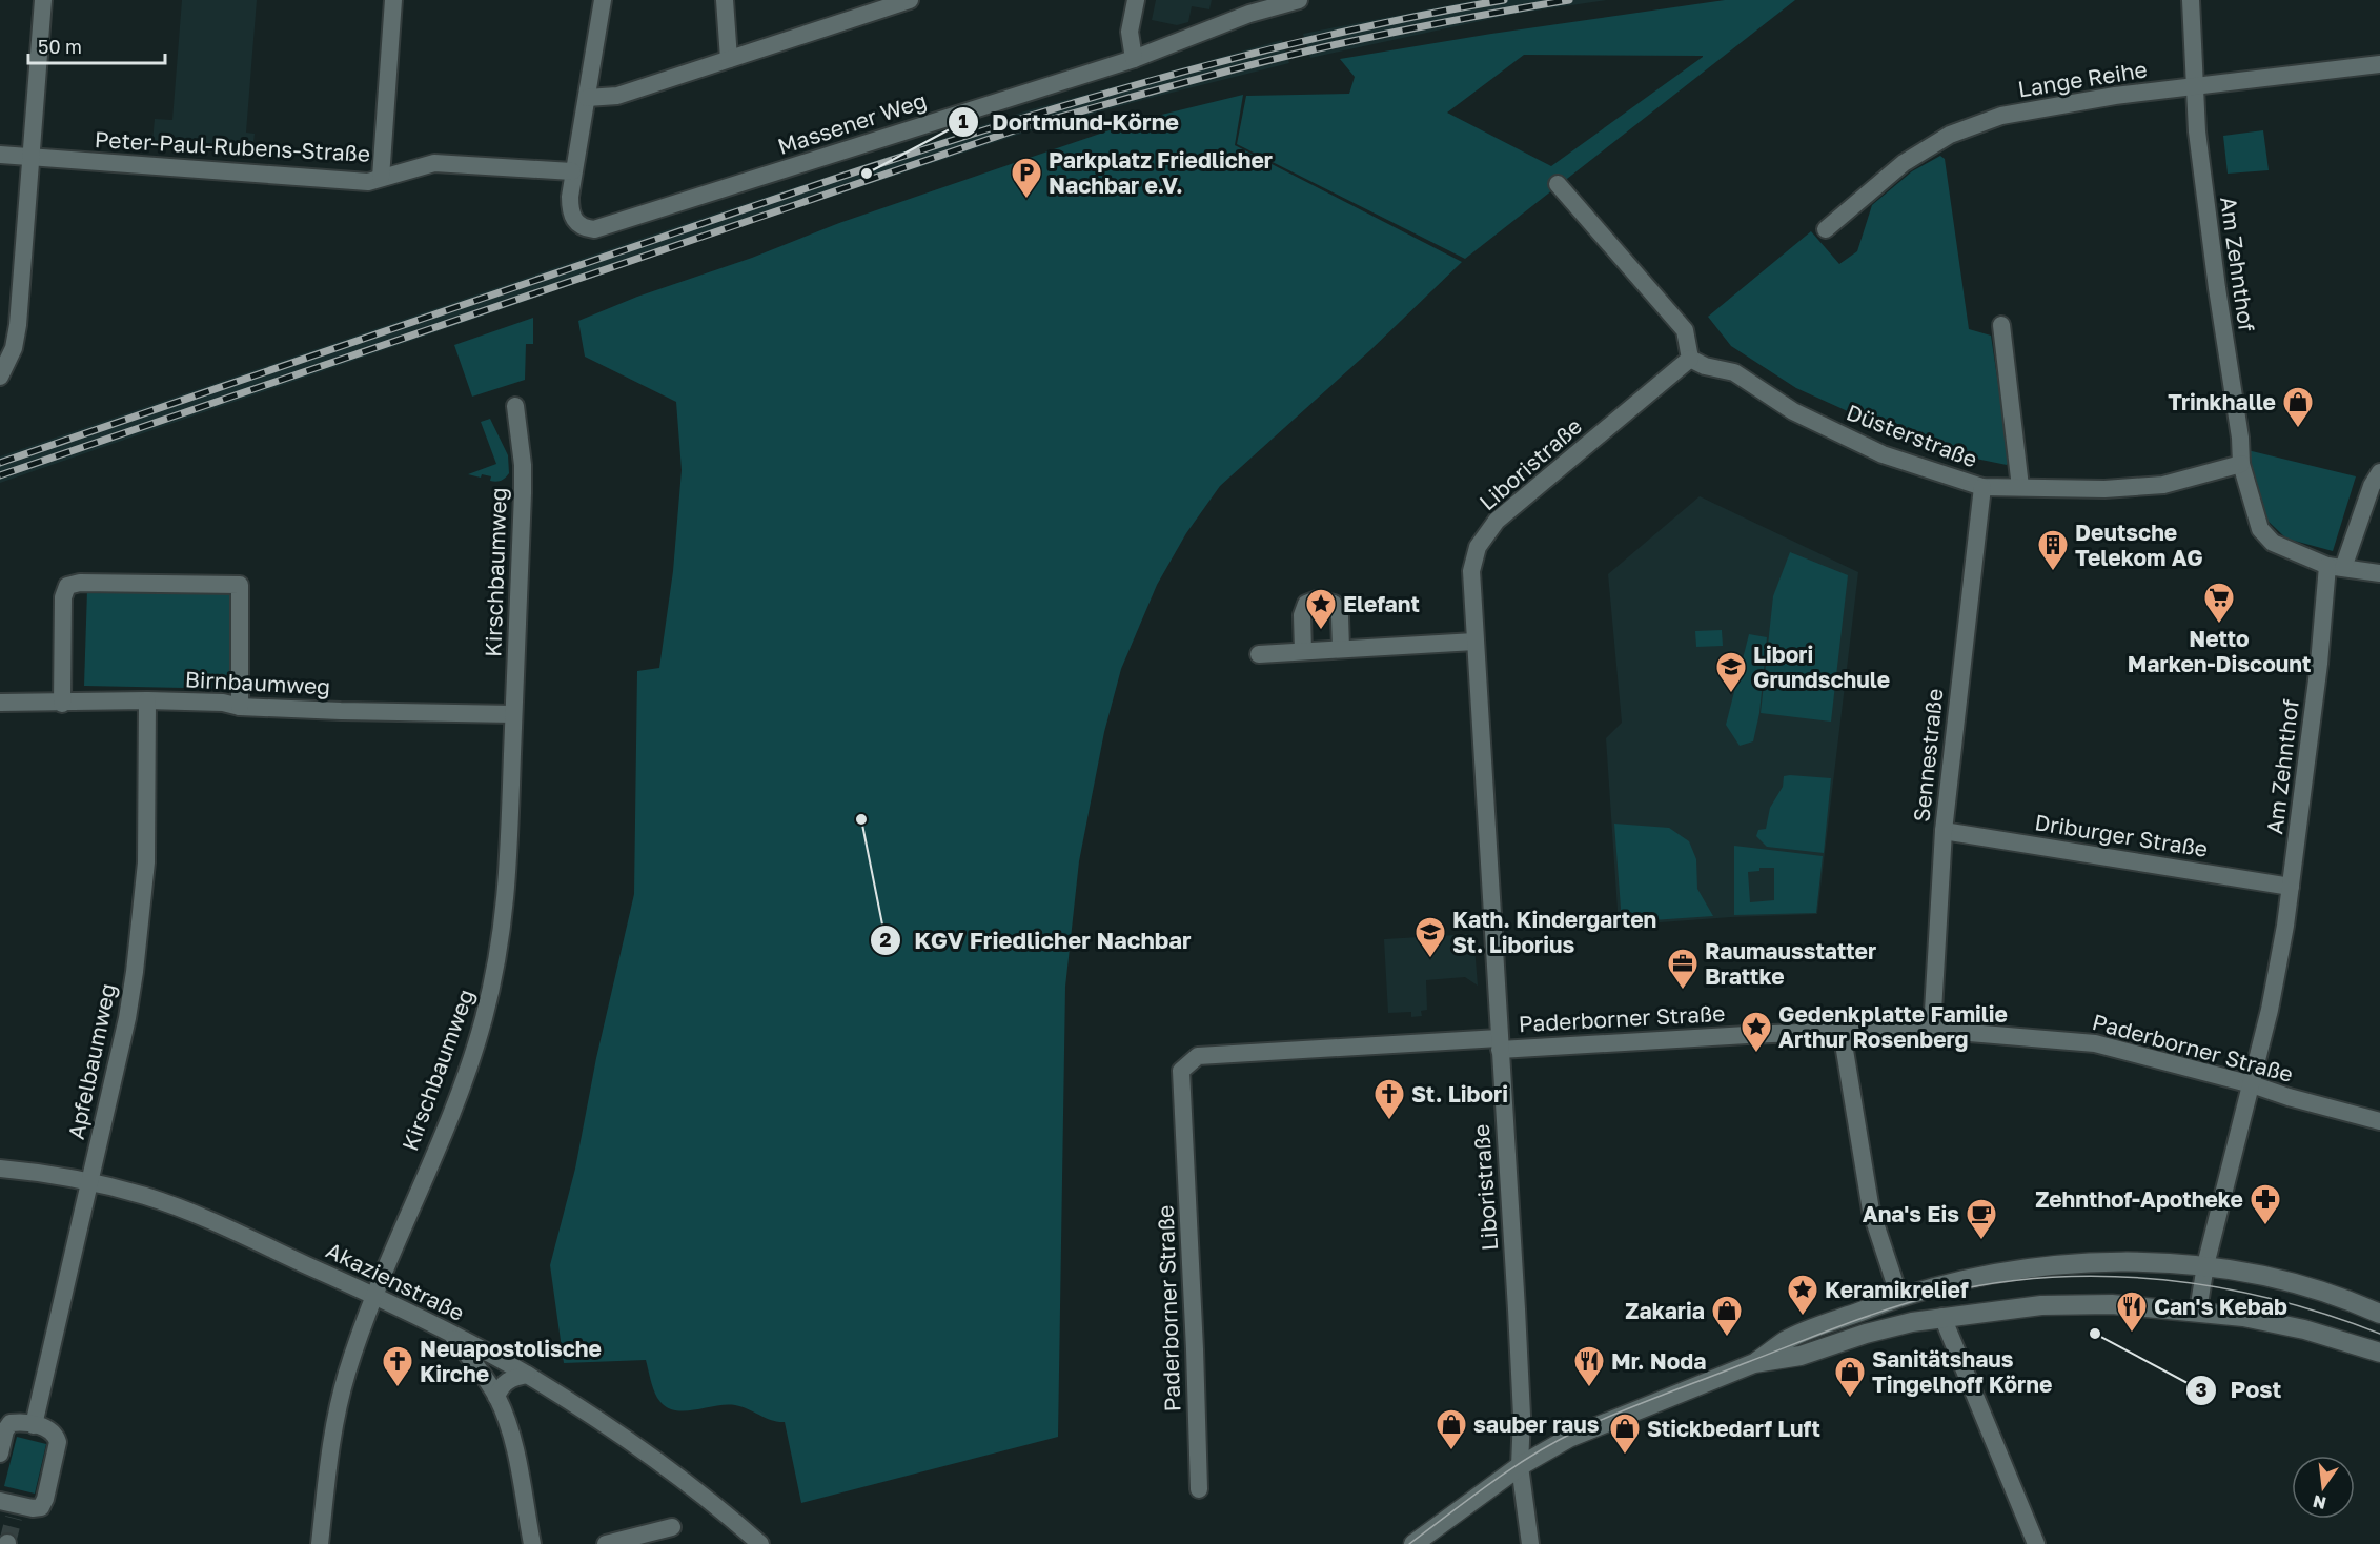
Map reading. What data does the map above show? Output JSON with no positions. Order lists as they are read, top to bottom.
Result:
{
  "streets": {
    "street": [
      "Lange Reihe",
      "Massener Weg",
      "Peter-Paul-Rubens-Straße",
      "Am Zehnthof",
      "Düsterstraße",
      "Liboristraße",
      "Kirschbaumweg",
      "Birnbaumweg",
      "Sennestraße",
      "Driburger Straße",
      "Paderborner Straße",
      "Apfelbaumweg",
      "Akazienstraße"
    ]
  },
  "crossings": [
    ["Lange Reihe", "Am Zehnthof"],
    ["Massener Weg", "Peter-Paul-Rubens-Straße"],
    ["Am Zehnthof", "Düsterstraße"],
    ["Am Zehnthof", "Driburger Straße"],
    ["Am Zehnthof", "Paderborner Straße"],
    ["Düsterstraße", "Liboristraße"],
    ["Düsterstraße", "Sennestraße"],
    ["Liboristraße", "Paderborner Straße"],
    ["Kirschbaumweg", "Birnbaumweg"],
    ["Kirschbaumweg", "Akazienstraße"],
    ["Birnbaumweg", "Apfelbaumweg"],
    ["Sennestraße", "Driburger Straße"],
    ["Sennestraße", "Paderborner Straße"],
    ["Apfelbaumweg", "Akazienstraße"]
  ],
  "places": {
    "other": ["Dortmund-Körne", "KGV Friedlicher Nachbar", "Post"],
    "parking": ["Parkplatz Friedlicher Nachbar e.V."],
    "shop": [
      "Trinkhalle",
      "Zakaria",
      "Sanitätshaus Tingelhoff Körne",
      "sauber raus",
      "Stickbedarf Luft"
    ],
    "building": ["Deutsche Telekom AG"],
    "supermarket": ["Netto Marken-Discount"],
    "place": ["Elefant", "Gedenkplatte Familie Arthur Rosenberg", "Keramikrelief"],
    "school or university": ["Libori Grundschule", "Kath. Kindergarten St. Liborius"],
    "office": ["Raumausstatter Brattke"],
    "church": ["St. Libori", "Neuapostolische Kirche"],
    "pharmacy": ["Zehnthof-Apotheke"],
    "cafe": ["Ana's Eis"],
    "restaurant": ["Can's Kebab", "Mr. Noda"]
  },
  "scale_bar": "50 m",
  "north": "bottom"
}
